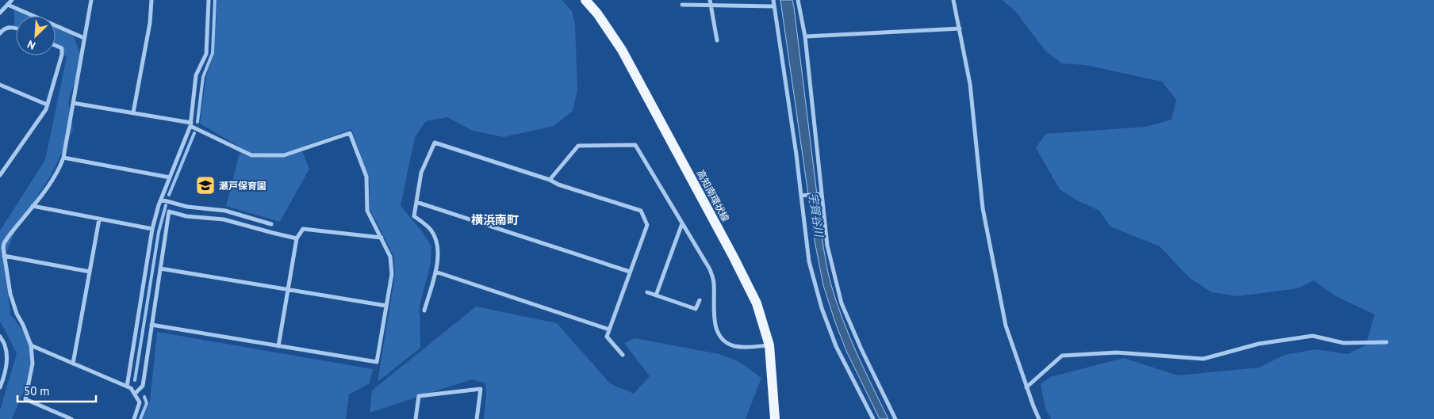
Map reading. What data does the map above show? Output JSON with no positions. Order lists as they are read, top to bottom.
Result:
{
  "streets": {
    "main road": ["高知南環状線"]
  },
  "districts": ["横浜南町"],
  "water": ["宇賀谷川"],
  "places": {
    "school or university": ["瀬戸保育園"]
  },
  "scale_bar": "50 m",
  "north": "bottom left"
}
